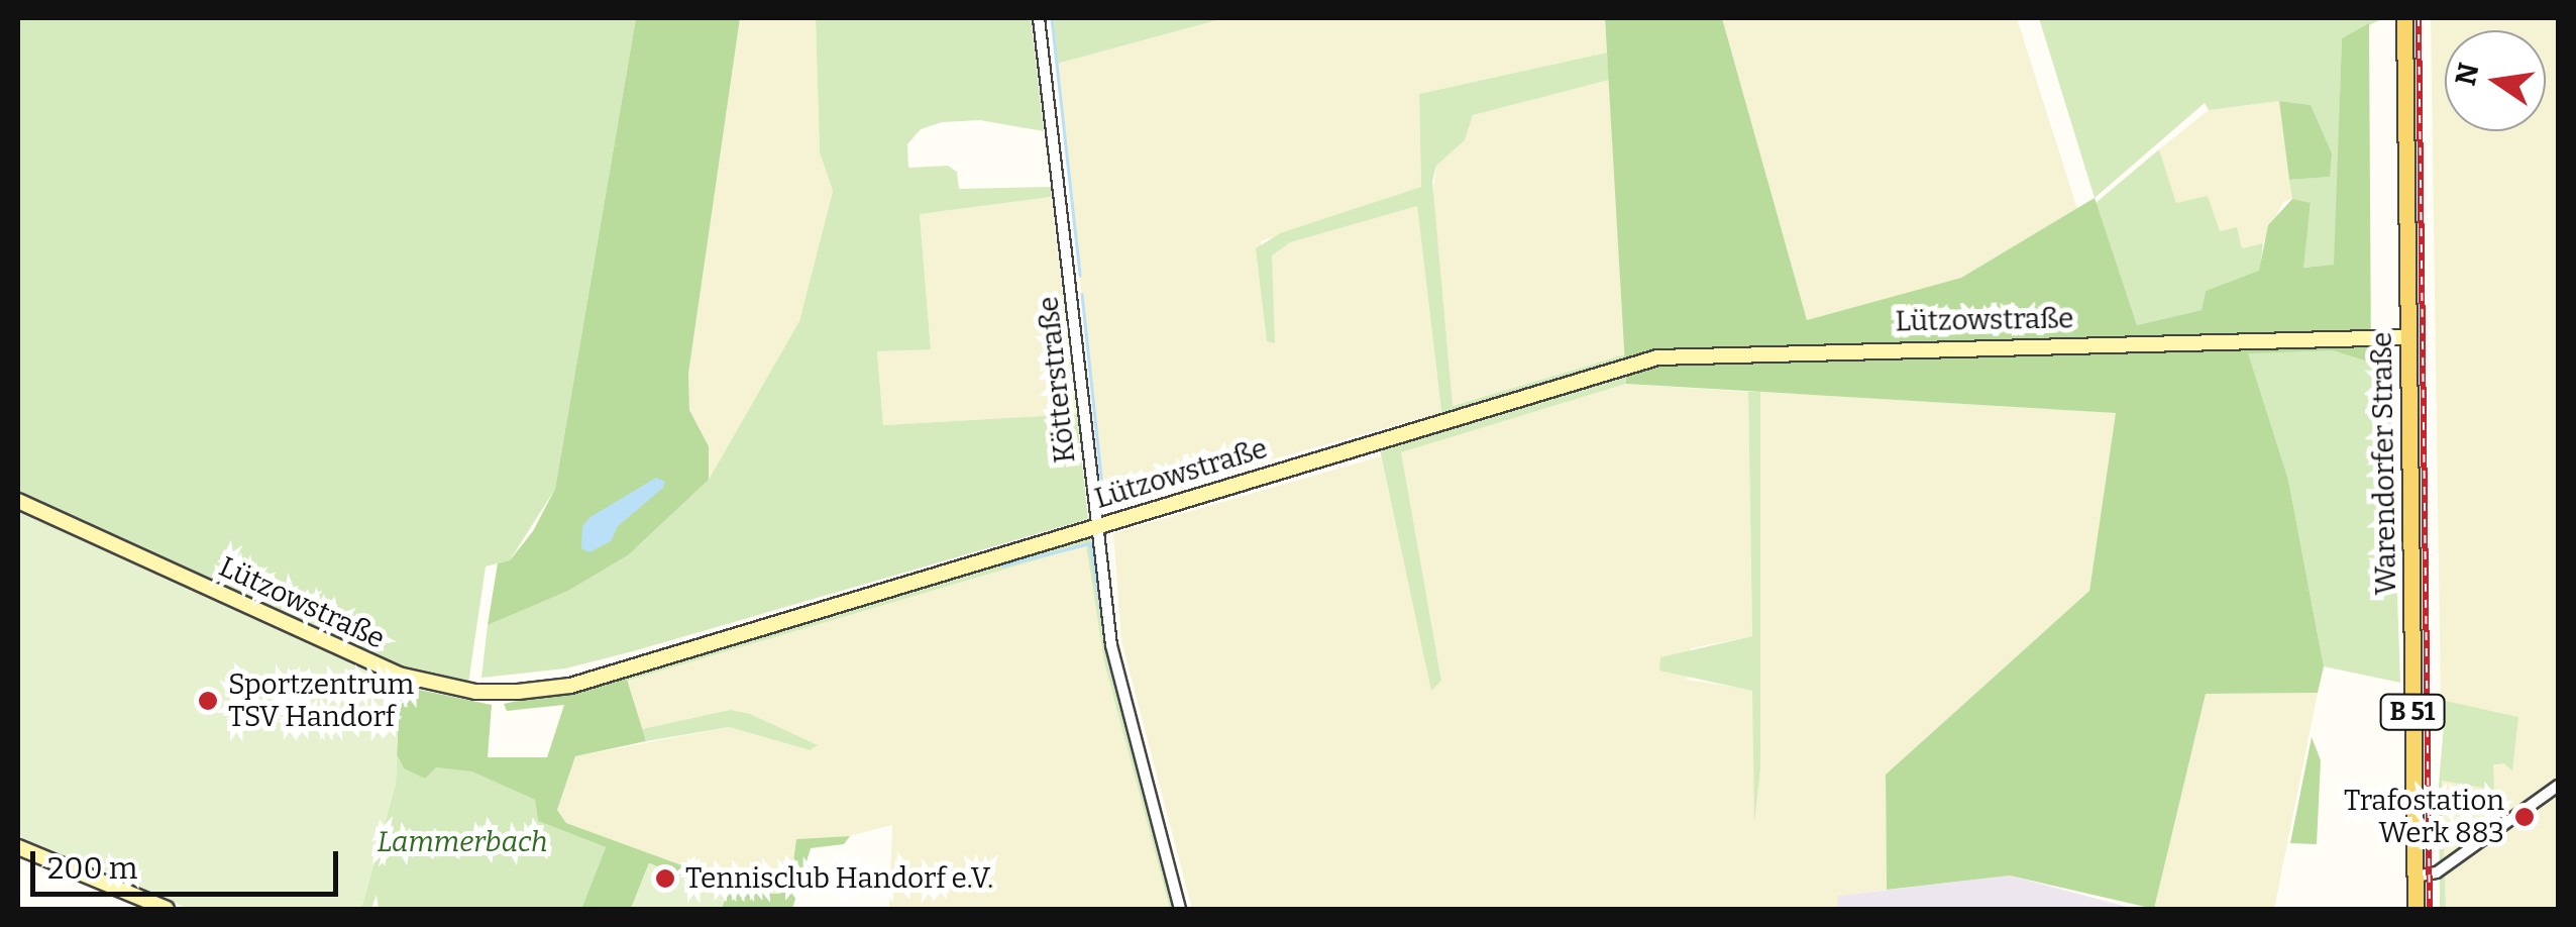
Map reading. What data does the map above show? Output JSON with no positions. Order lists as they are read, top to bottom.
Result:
{
  "streets": {
    "main road": ["Warendorfer Straße", "B 51"],
    "street": ["Lützowstraße", "Kötterstraße"]
  },
  "crossings": [
    ["Lützowstraße", "Kötterstraße"],
    ["Lützowstraße", "Warendorfer Straße"]
  ],
  "parks": ["Lammerbach"],
  "places": ["Sportzentrum TSV Handorf", "Trafostation Werk 883", "Tennisclub Handorf e.V."],
  "scale_bar": "200 m",
  "north": "left"
}
